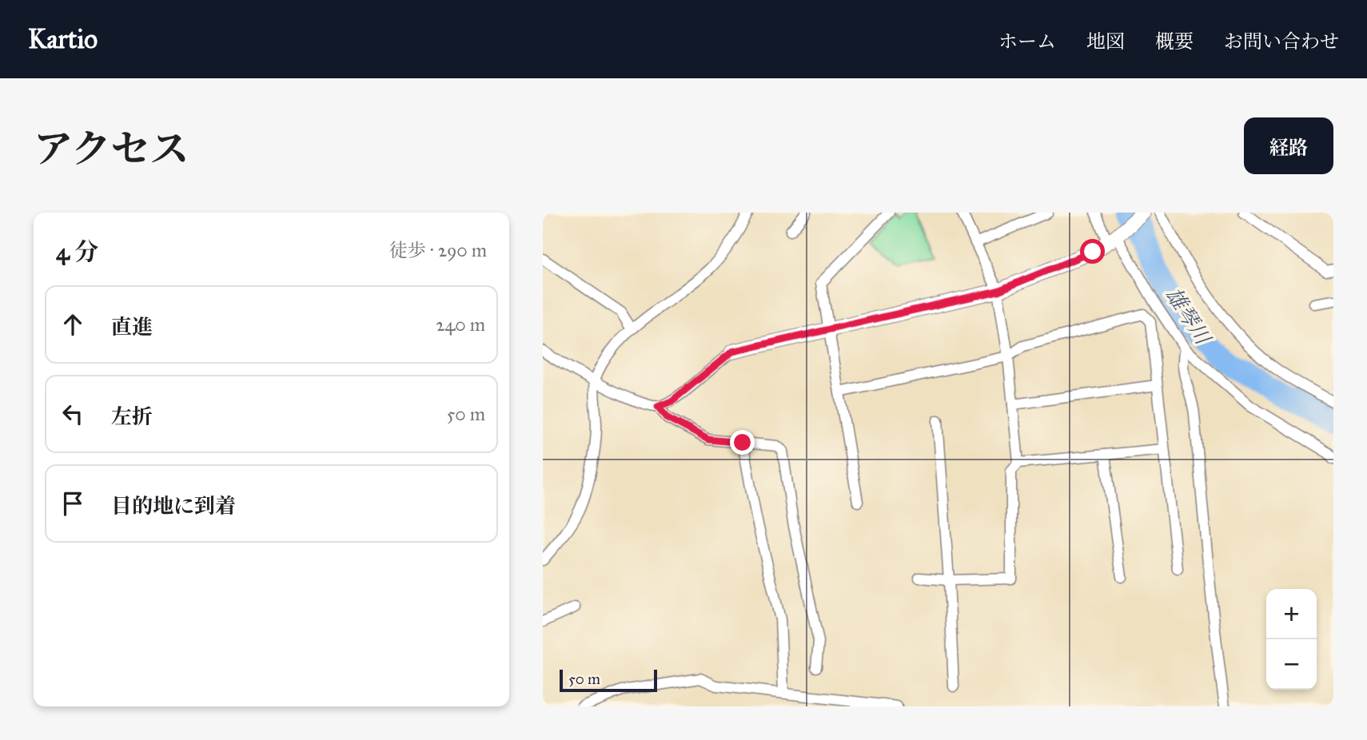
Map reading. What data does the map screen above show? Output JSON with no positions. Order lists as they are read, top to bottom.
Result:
{
  "water": ["雄琴川"],
  "scale_bar": "50 m",
  "page": {
    "header": "Kartio",
    "nav": [
      "ホーム",
      "地図",
      "概要",
      "お問い合わせ"
    ],
    "title": "アクセス",
    "buttons": "経路",
    "heading": ["4 分", "徒歩 · 290 m"],
    "list": [
      ["直進", "240 m"],
      ["左折", "50 m"],
      "目的地に到着"
    ],
    "map_buttons": ["+", "−"],
    "scale": "50 m"
  }
}
